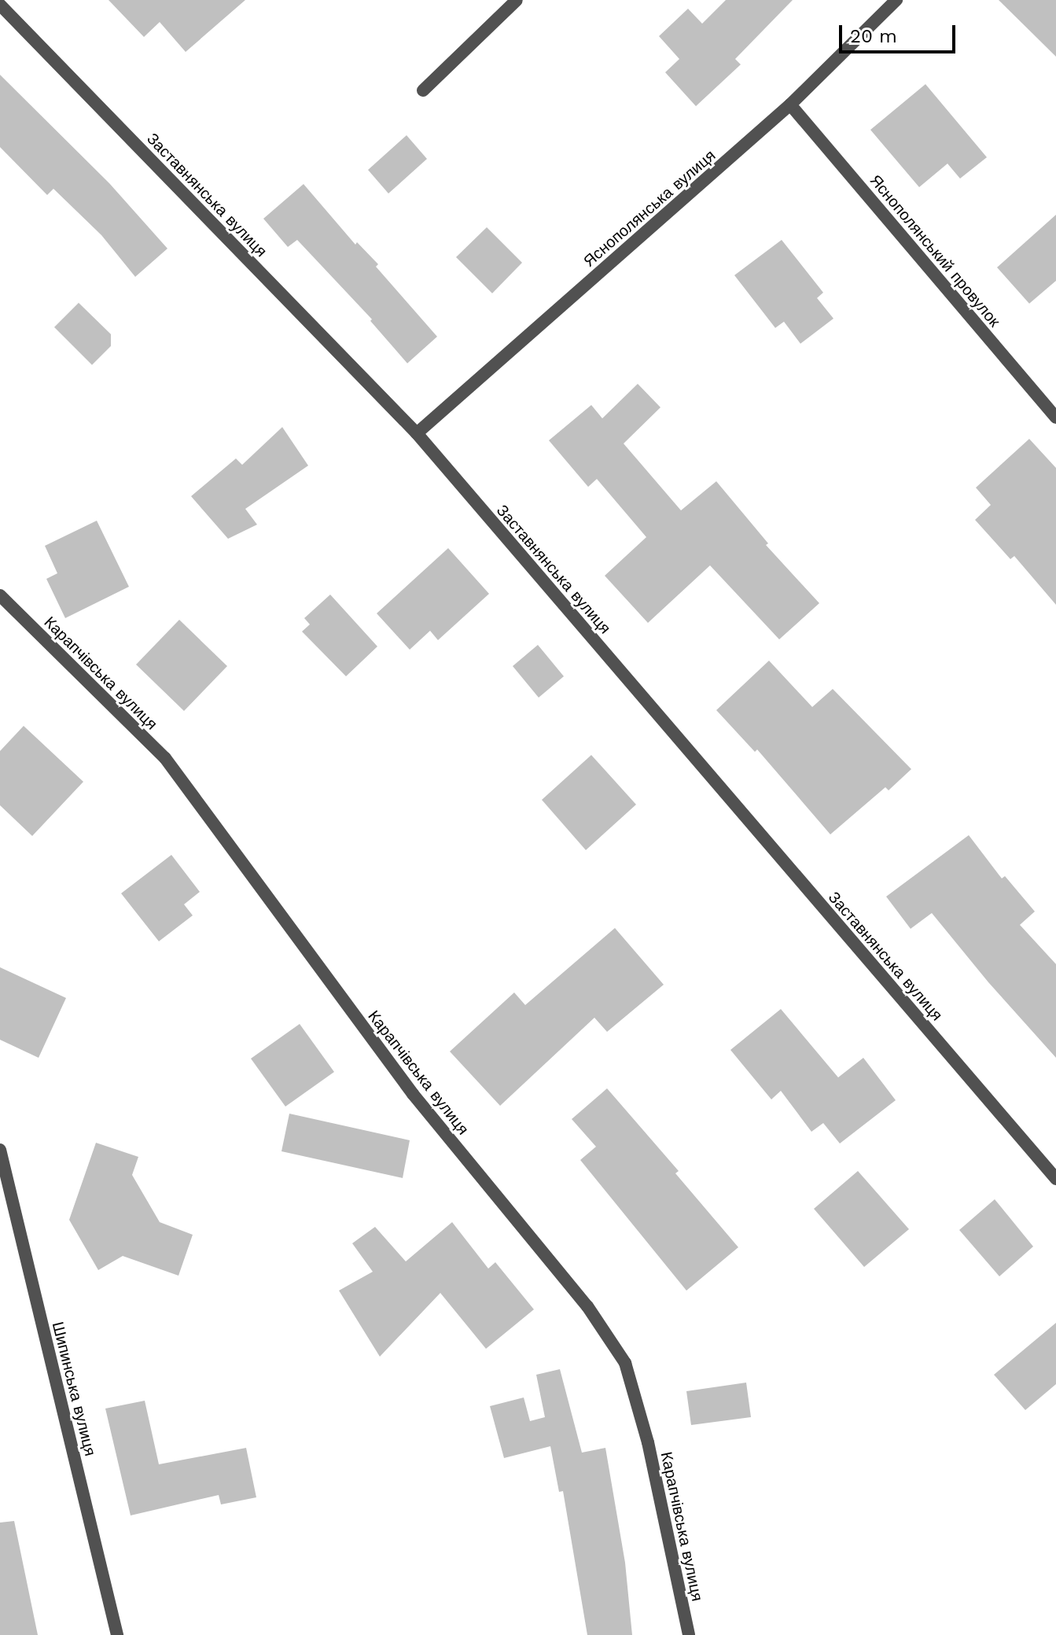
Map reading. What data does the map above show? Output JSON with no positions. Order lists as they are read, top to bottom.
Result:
{
  "streets": {
    "street": [
      "Заставнянська вулиця",
      "Яснополянська вулиця",
      "Яснополянський провулок",
      "Карапчівська вулиця",
      "Шипинська вулиця"
    ]
  },
  "crossings": [
    ["Заставнянська вулиця", "Яснополянська вулиця"],
    ["Яснополянська вулиця", "Яснополянський провулок"]
  ],
  "scale_bar": "20 m"
}
